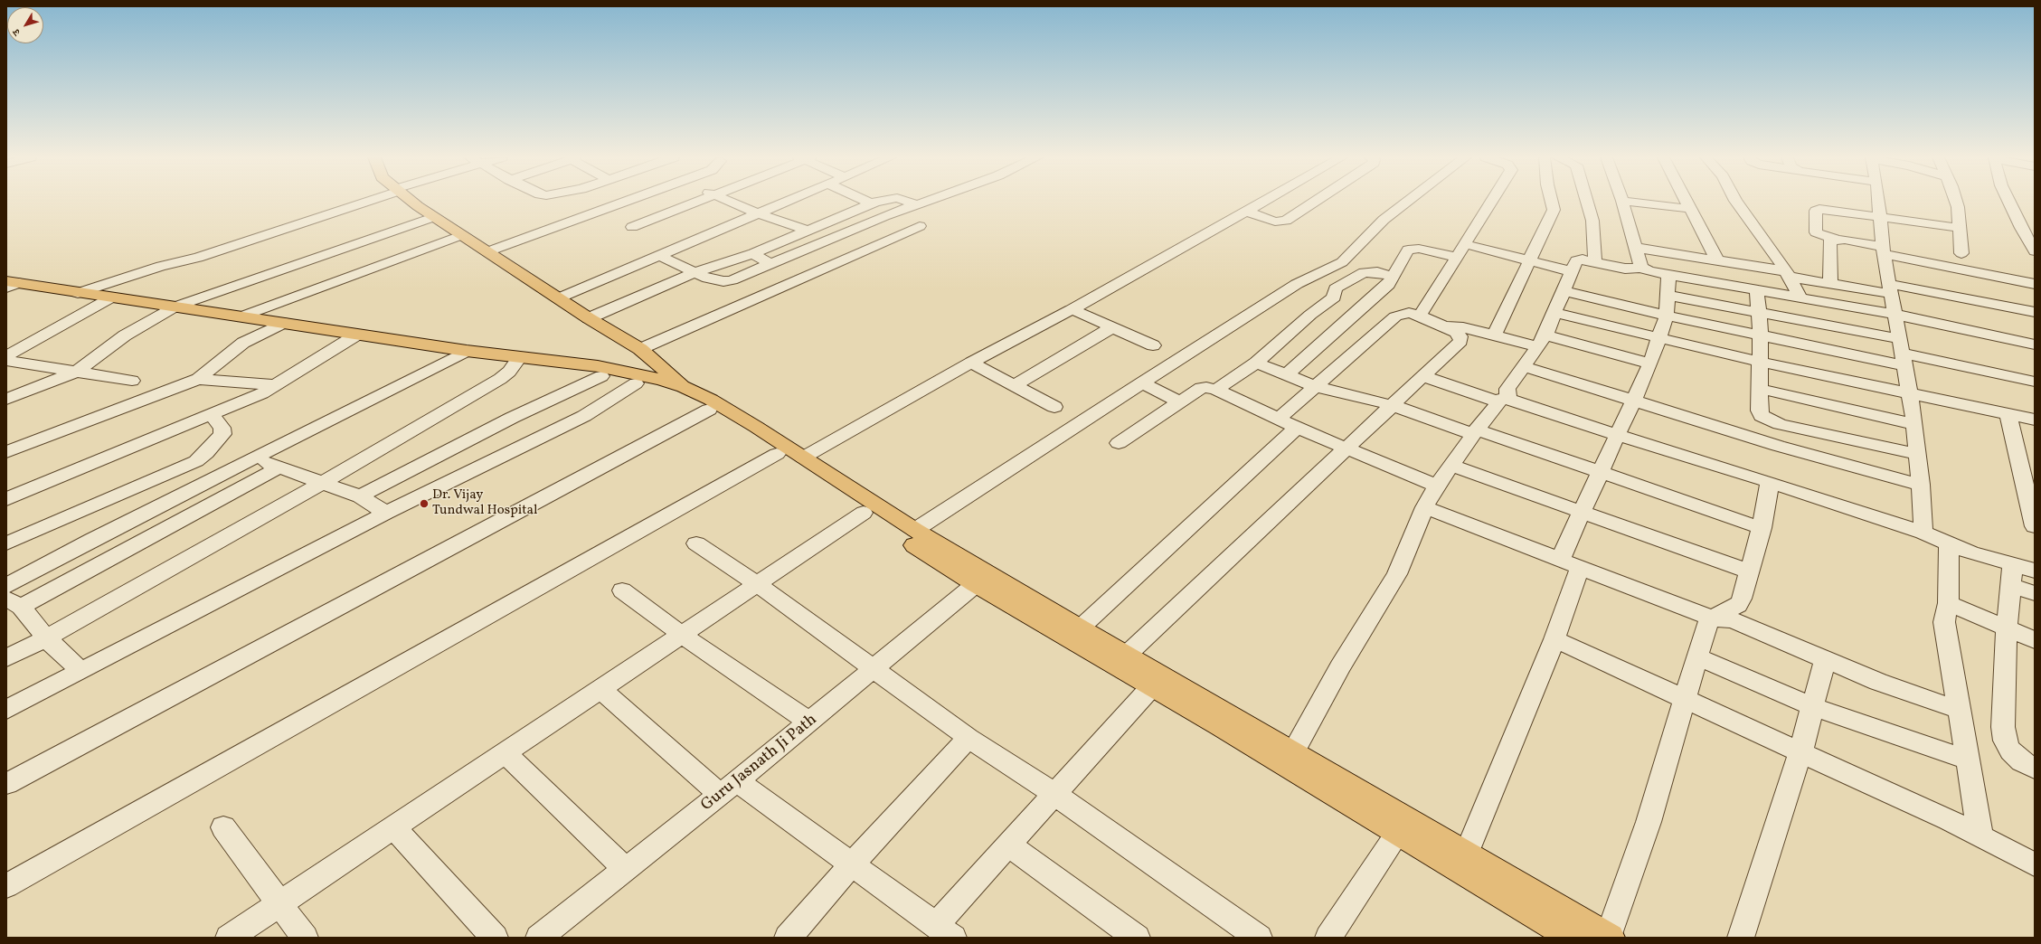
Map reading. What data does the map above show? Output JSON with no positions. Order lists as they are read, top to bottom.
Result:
{
  "streets": {
    "street": ["Guru Jasnath Ji Path"]
  },
  "places": ["Dr. Vijay Tundwal Hospital"],
  "north": "bottom left"
}
